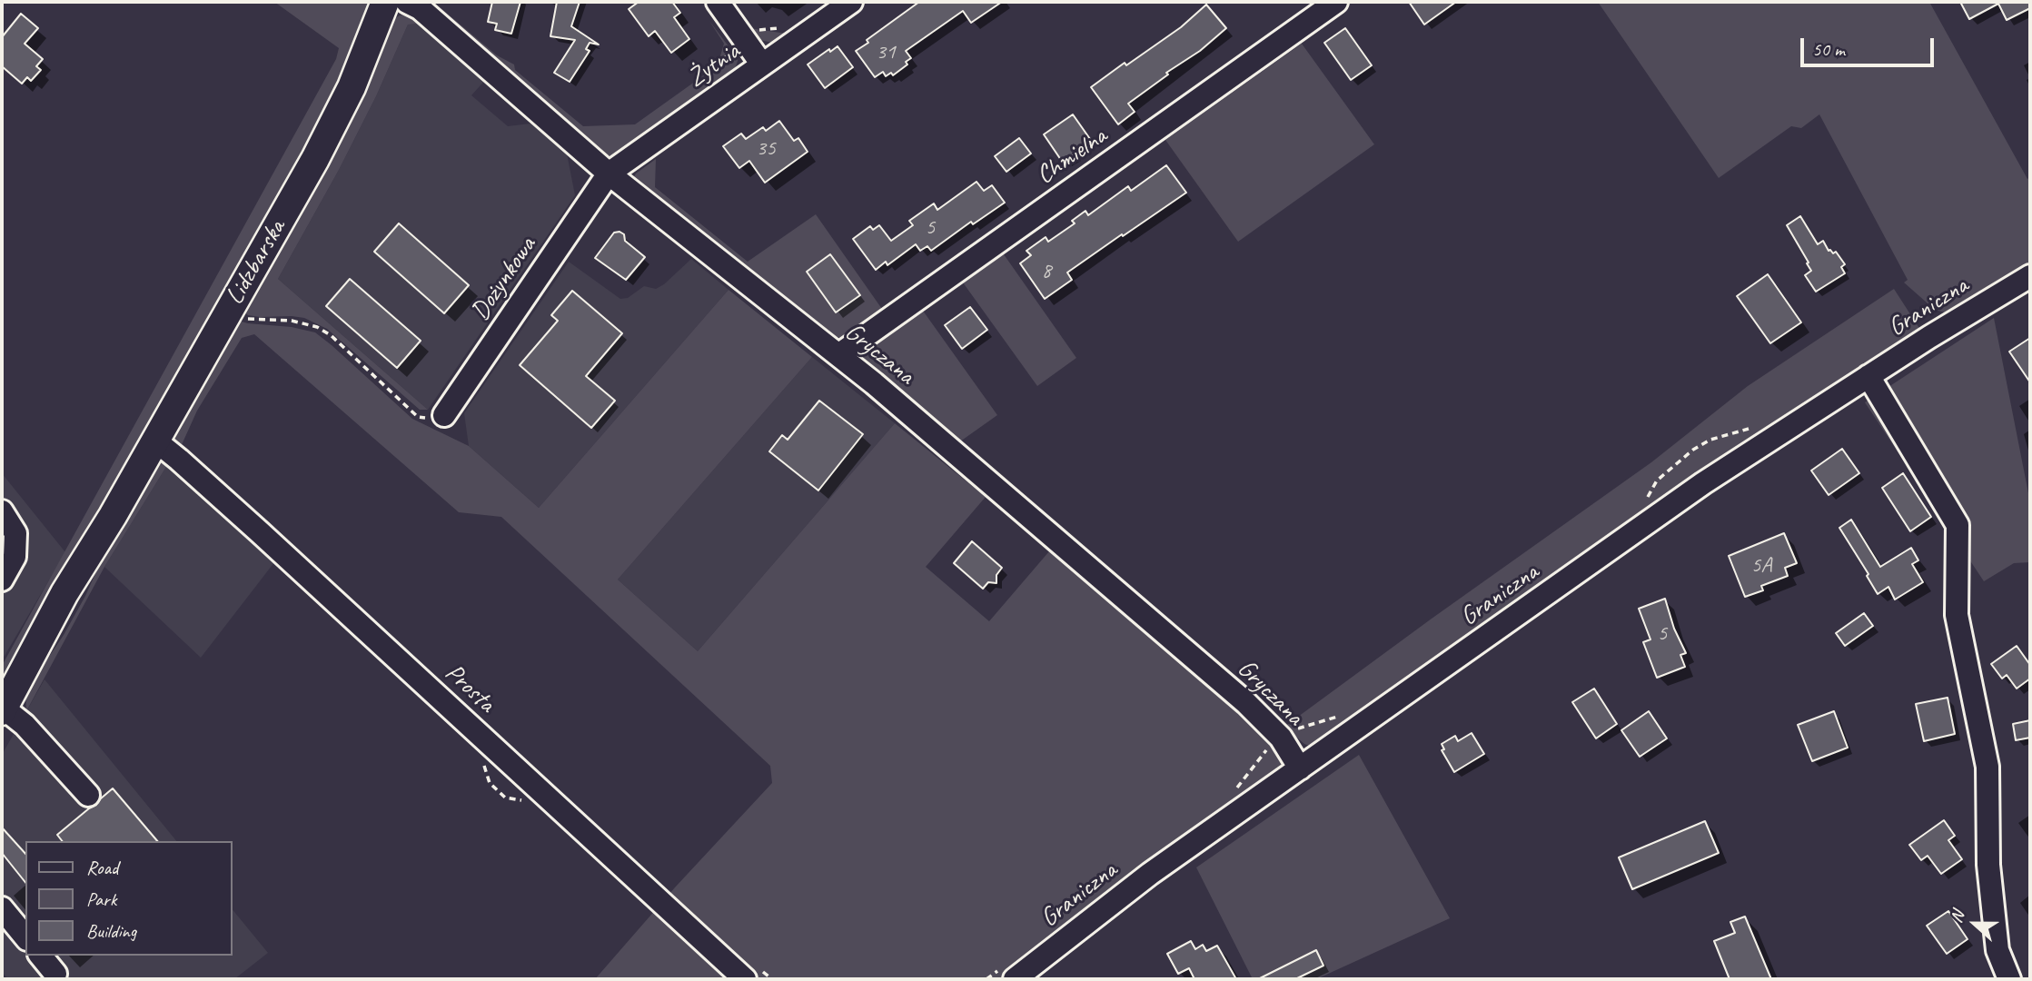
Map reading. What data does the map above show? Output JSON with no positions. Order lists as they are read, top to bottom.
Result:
{
  "streets": {
    "main road": ["Lidzbarska"],
    "street": [
      "Żytnia",
      "Chmielna",
      "Dożynkowa",
      "Graniczna",
      "Gryczana",
      "Prosta"
    ]
  },
  "crossings": [
    ["Żytnia", "Dożynkowa"],
    ["Żytnia", "Gryczana"],
    ["Chmielna", "Gryczana"],
    ["Lidzbarska", "Prosta"],
    ["Dożynkowa", "Gryczana"],
    ["Graniczna", "Gryczana"]
  ],
  "house_numbers": [
    "31",
    "35",
    "5",
    "8",
    "5A",
    "5"
  ],
  "legend": ["Road", "Park", "Building"],
  "scale_bar": "50 m",
  "north": "left"
}
